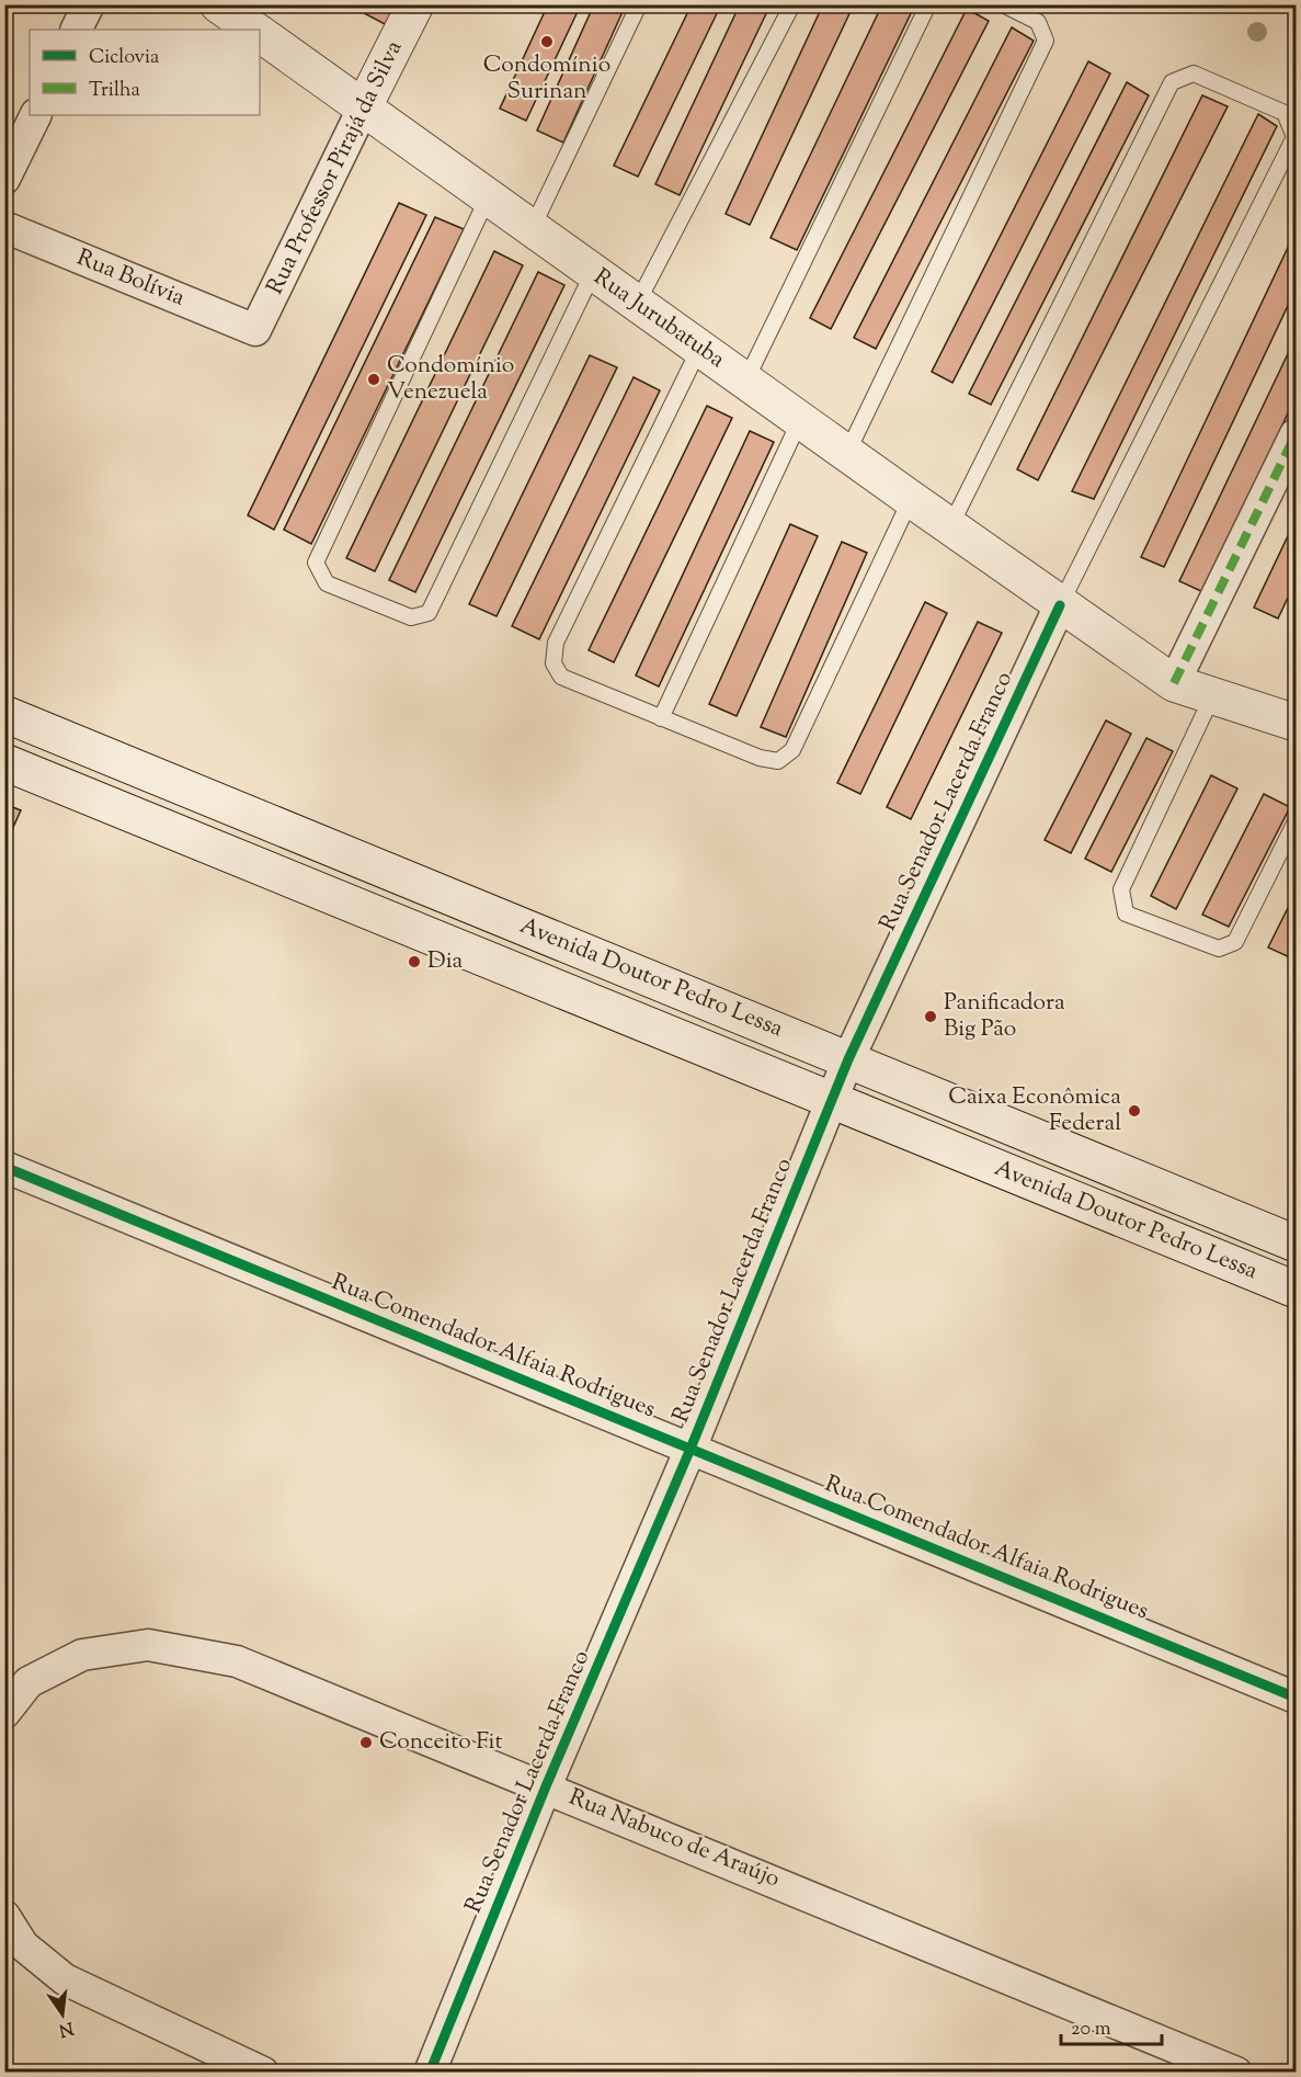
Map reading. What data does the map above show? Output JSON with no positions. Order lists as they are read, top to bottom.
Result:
{
  "streets": {
    "main road": ["Rua Professor Pirajá da Silva", "Rua Jurubatuba", "Avenida Doutor Pedro Lessa"],
    "street": [
      "Rua Bolívia",
      "Rua Senador Lacerda Franco",
      "Rua Comendador Alfaia Rodrigues",
      "Rua Nabuco de Araújo"
    ]
  },
  "crossings": [
    ["Rua Professor Pirajá da Silva", "Rua Bolívia"],
    ["Rua Professor Pirajá da Silva", "Rua Jurubatuba"],
    ["Rua Jurubatuba", "Rua Senador Lacerda Franco"],
    ["Rua Senador Lacerda Franco", "Avenida Doutor Pedro Lessa"],
    ["Rua Senador Lacerda Franco", "Rua Comendador Alfaia Rodrigues"],
    ["Rua Senador Lacerda Franco", "Rua Nabuco de Araújo"]
  ],
  "places": [
    "Condomínio Surinan",
    "Condomínio Venezuela",
    "Dia",
    "Panificadora Big Pão",
    "Caixa Econômica Federal",
    "Conceito Fit"
  ],
  "legend": ["Ciclovia", "Trilha"],
  "scale_bar": "20 m",
  "north": "bottom"
}
